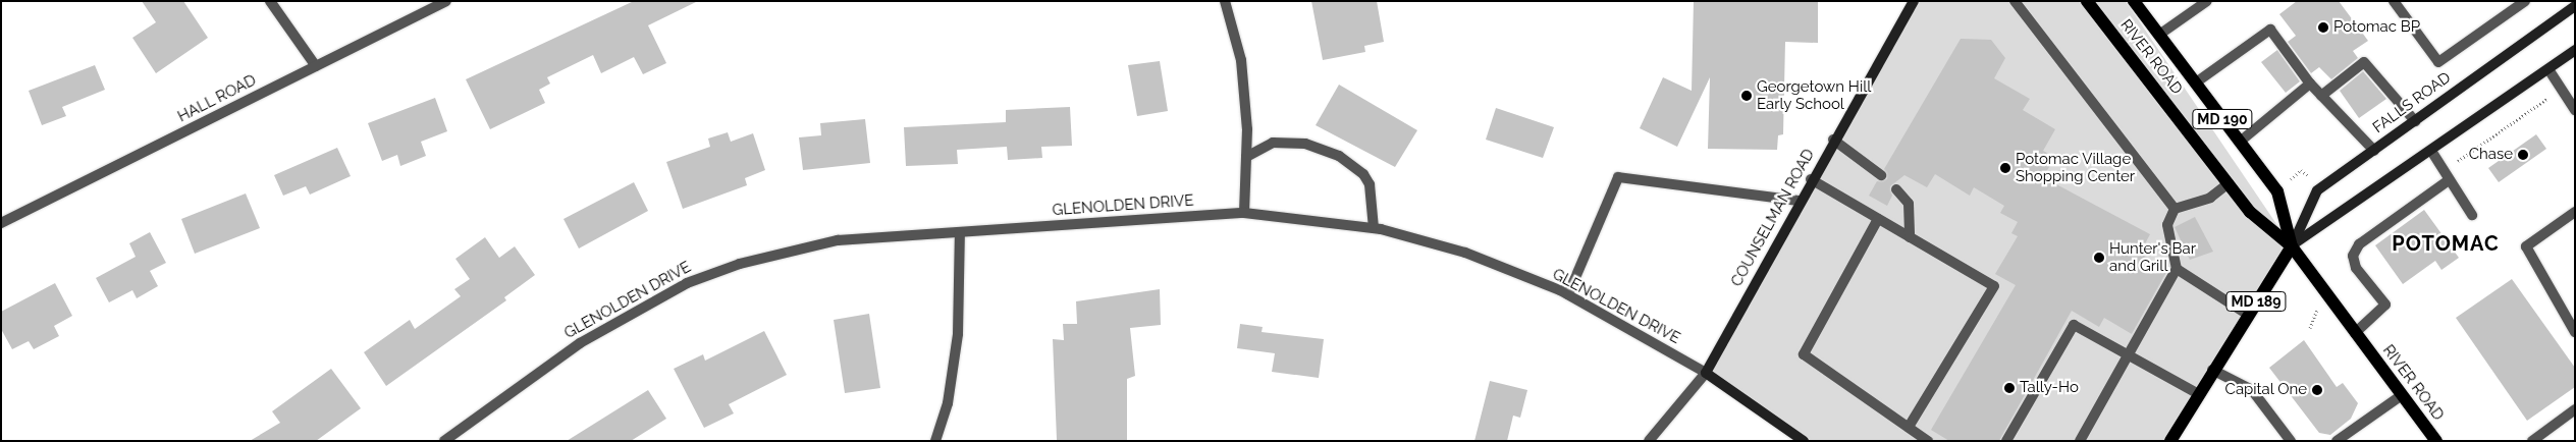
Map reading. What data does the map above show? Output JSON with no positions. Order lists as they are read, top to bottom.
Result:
{
  "streets": {
    "main road": [
      "RIVER ROAD",
      "FALLS ROAD",
      "MD 190",
      "GLENOLDEN DRIVE",
      "COUNSELMAN ROAD",
      "MD 189"
    ],
    "street": ["HALL ROAD"]
  },
  "crossings": [
    ["RIVER ROAD", "FALLS ROAD"],
    ["GLENOLDEN DRIVE", "COUNSELMAN ROAD"]
  ],
  "districts": ["POTOMAC"],
  "places": [
    "Potomac BP",
    "Georgetown Hill Early School",
    "Chase",
    "Potomac Village Shopping Center",
    "Hunter's Bar and Grill",
    "Tally-Ho",
    "Capital One"
  ]
}
